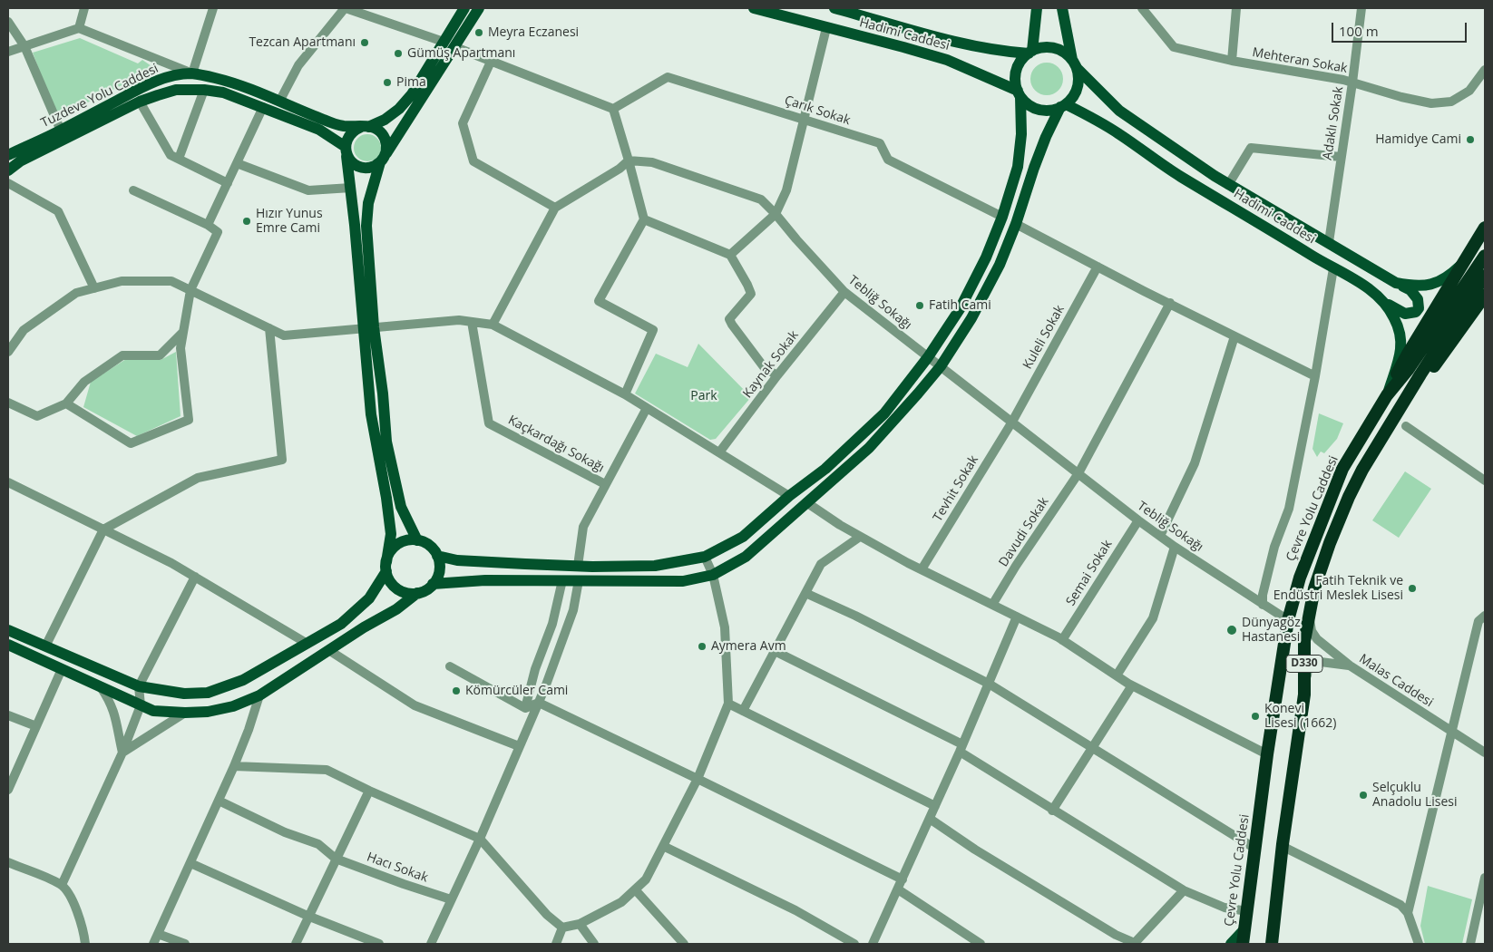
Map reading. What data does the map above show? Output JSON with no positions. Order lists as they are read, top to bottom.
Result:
{
  "streets": {
    "highway": ["Çevre Yolu Caddesi", "D330"],
    "main road": ["Hadimi Caddesi", "Tuzdeve Yolu Caddesi"],
    "street": [
      "Mehteran Sokak",
      "Çarık Sokak",
      "Adaklı Sokak",
      "Tebliğ Sokağı",
      "Kuleli Sokak",
      "Kaynak Sokak",
      "Kaçkardağı Sokağı",
      "Tevhit Sokak",
      "Davudi Sokak",
      "Semai Sokak",
      "Malas Caddesi",
      "Hacı Sokak"
    ]
  },
  "crossings": [
    ["Hadimi Caddesi", "Adaklı Sokak"],
    ["Hadimi Caddesi", "Çevre Yolu Caddesi"],
    ["Mehteran Sokak", "Adaklı Sokak"],
    ["Tebliğ Sokağı", "Kuleli Sokak"],
    ["Tebliğ Sokağı", "Kaynak Sokak"],
    ["Tebliğ Sokağı", "Tevhit Sokak"],
    ["Tebliğ Sokağı", "Çevre Yolu Caddesi"],
    ["Tebliğ Sokağı", "Davudi Sokak"],
    ["Tebliğ Sokağı", "Semai Sokak"],
    ["Kuleli Sokak", "Tevhit Sokak"],
    ["Çevre Yolu Caddesi", "D330"],
    ["D330", "Malas Caddesi"]
  ],
  "parks": ["Park"],
  "places": [
    "Meyra Eczanesi",
    "Tezcan Apartmanı",
    "Gümüş Apartmanı",
    "Pima",
    "Hamidye Cami",
    "Hızır Yunus Emre Cami",
    "Fatih Cami",
    "Fatih Teknik ve Endüstri Meslek Lisesi",
    "Dünyagöz Hastanesi",
    "Aymera Avm",
    "Kömürcüler Cami",
    "Konevi Lisesi (1662)",
    "Selçuklu Anadolu Lisesi"
  ],
  "scale_bar": "100 m"
}
